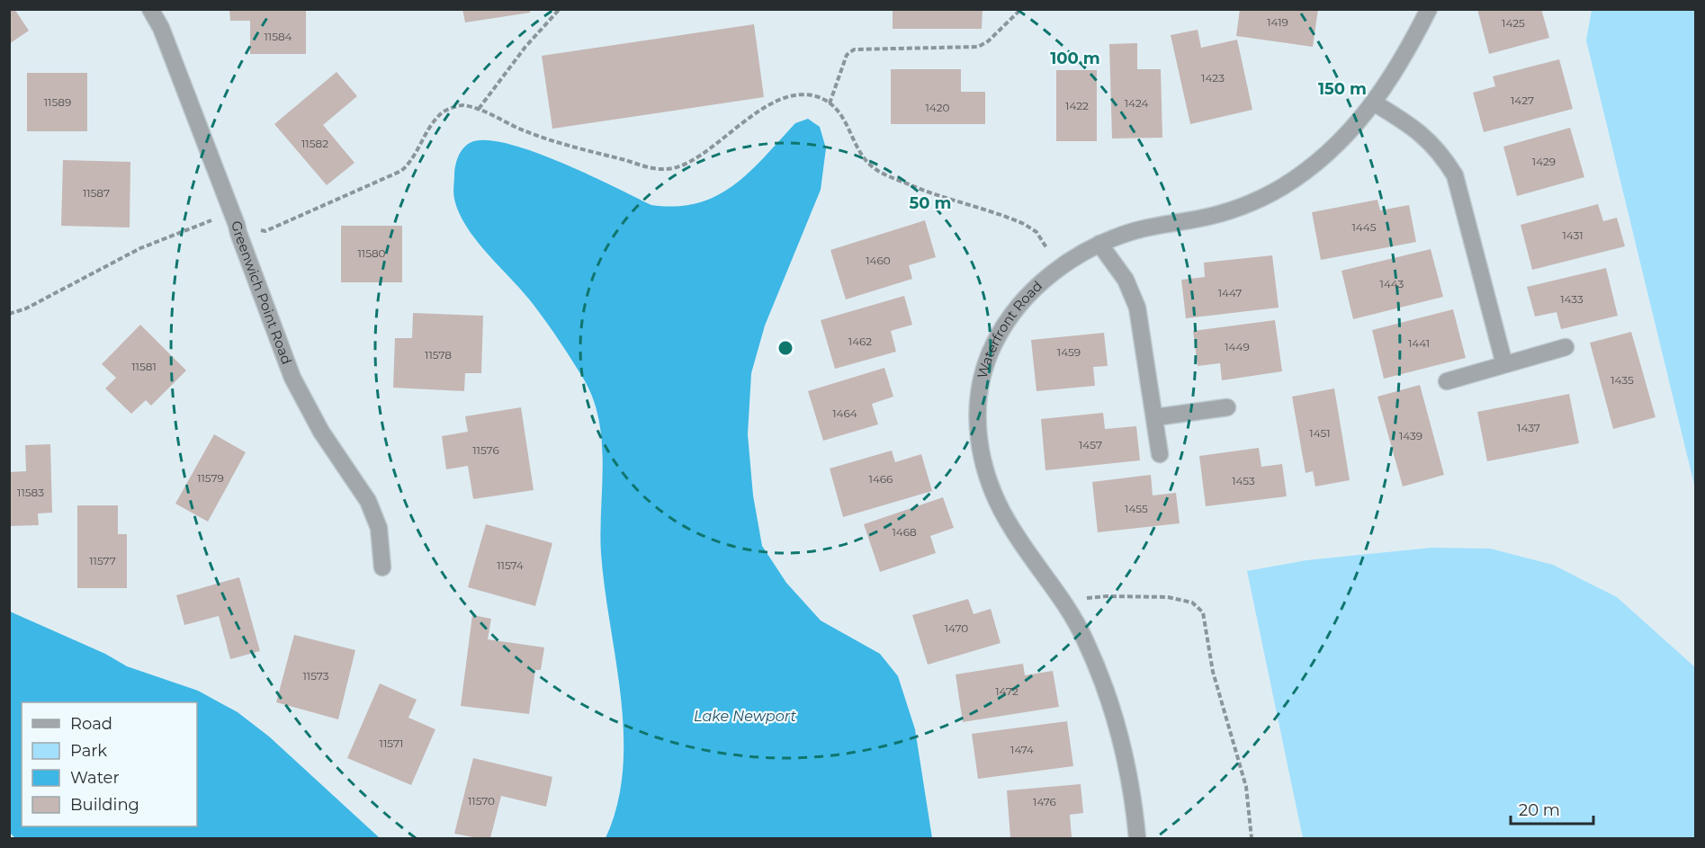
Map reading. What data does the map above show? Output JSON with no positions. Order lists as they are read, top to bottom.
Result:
{
  "streets": {
    "street": ["Greenwich Point Road", "Waterfront Road"]
  },
  "water": ["Lake Newport"],
  "house_numbers": [
    "1419",
    "1425",
    "11584",
    "1423",
    "1427",
    "11589",
    "1424",
    "1422",
    "1420",
    "11582",
    "1429",
    "11587",
    "1445",
    "1431",
    "11580",
    "1460",
    "1443",
    "1447",
    "1433",
    "1462",
    "1441",
    "1449",
    "1459",
    "11578",
    "11581",
    "1435",
    "1464",
    "1437",
    "1451",
    "1439",
    "1457",
    "11576",
    "11579",
    "1466",
    "1453",
    "11583",
    "1455",
    "1468",
    "11577",
    "11574",
    "1470",
    "11573",
    "1472",
    "11571",
    "1474",
    "11570",
    "1476"
  ],
  "legend": [
    "Road",
    "Park",
    "Water",
    "Building"
  ],
  "scale_bar": "20 m",
  "rings": ["100 m", "150 m", "50 m"]
}
